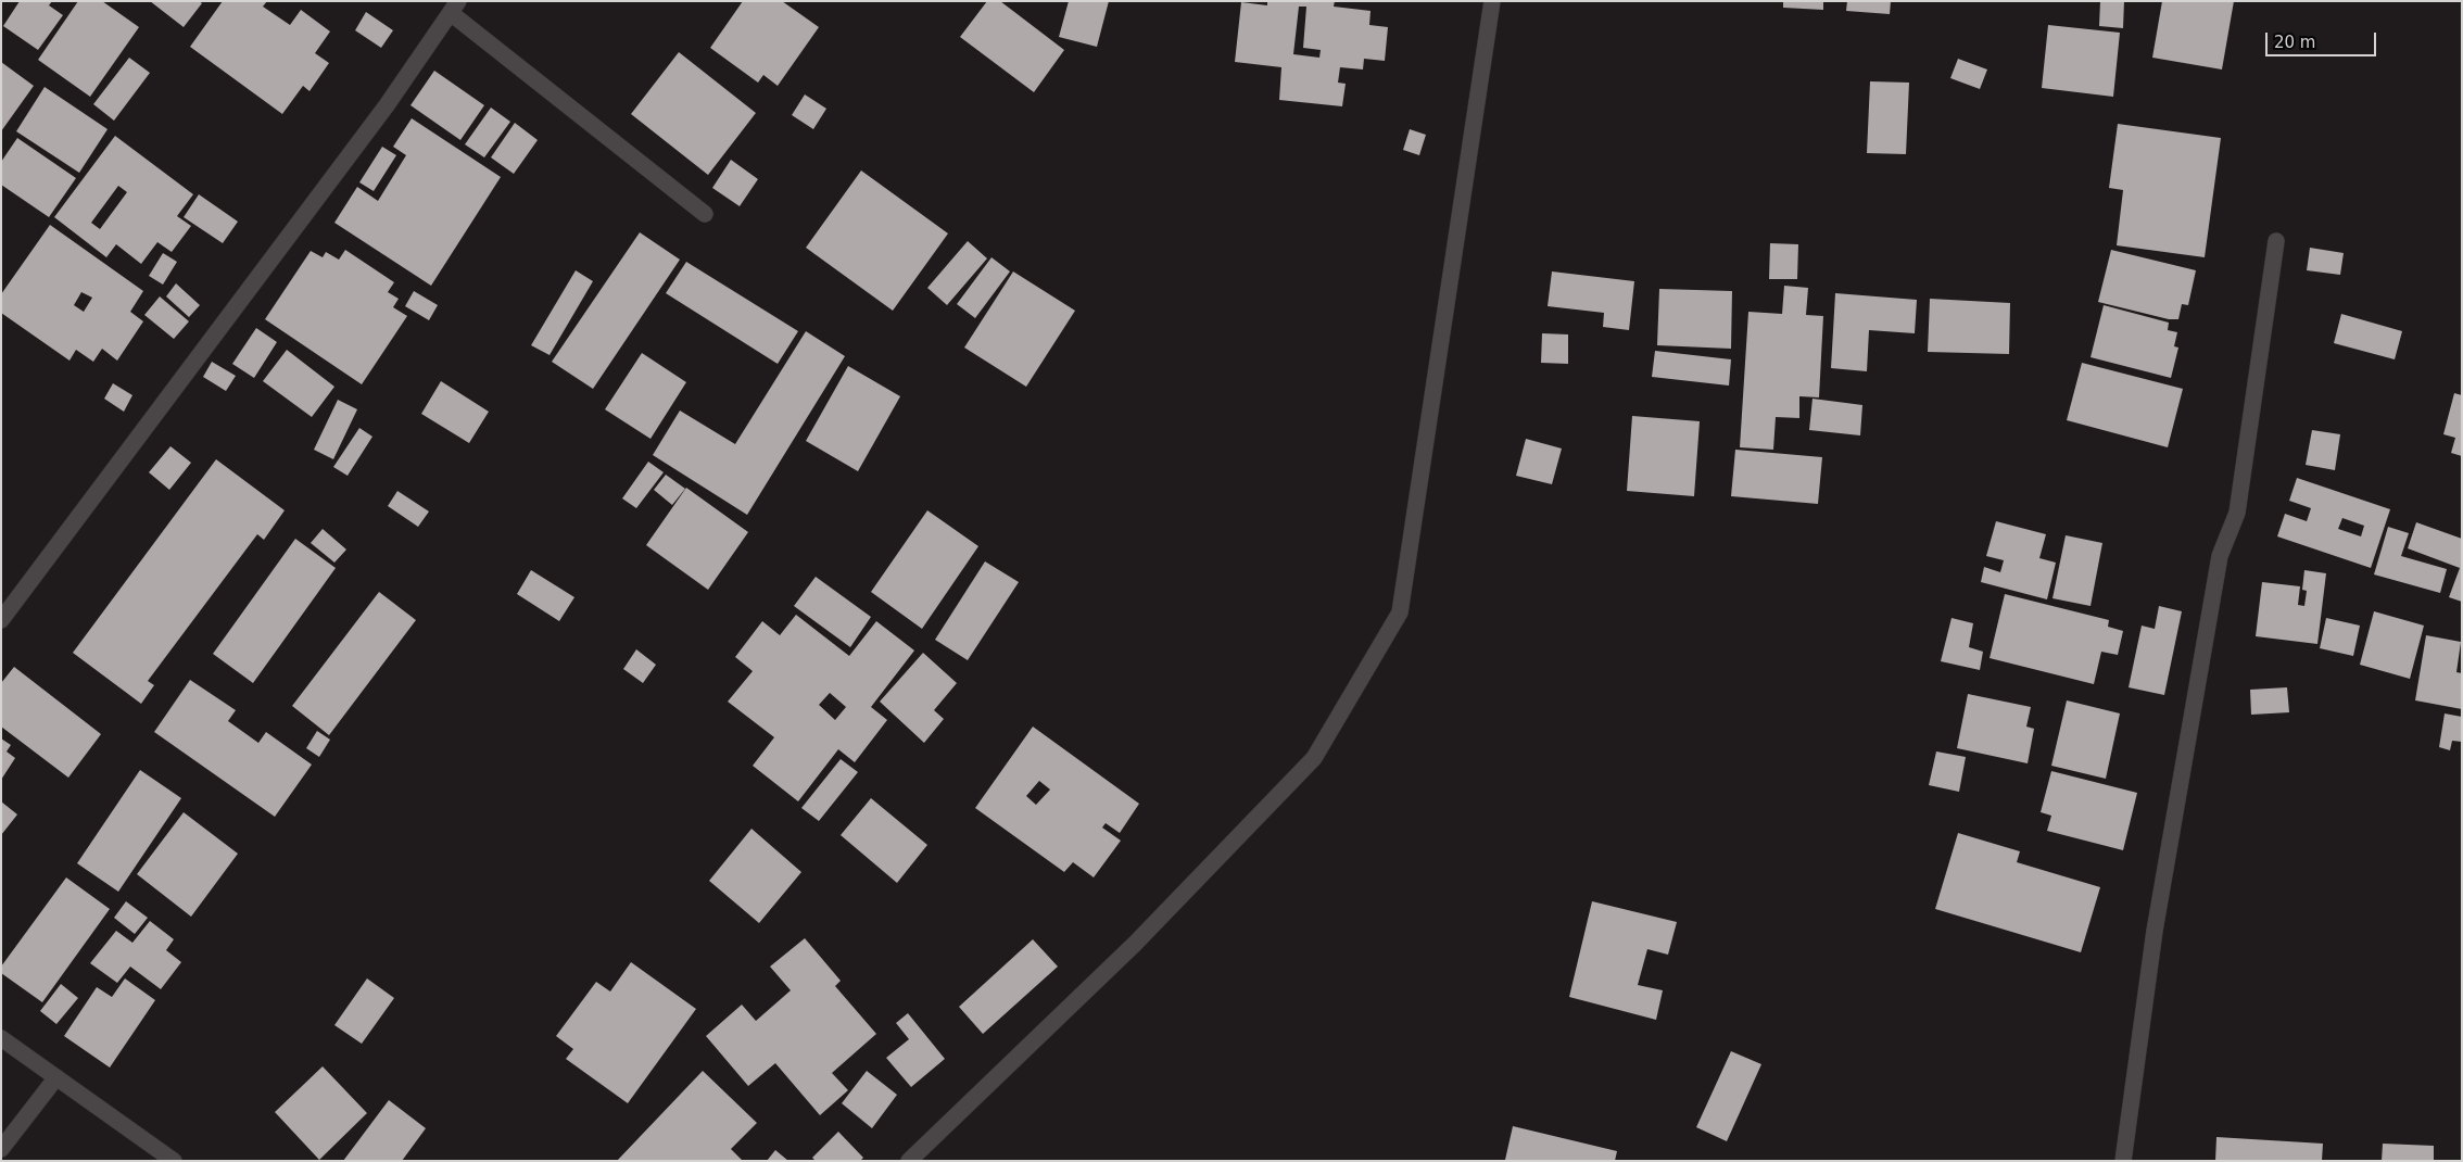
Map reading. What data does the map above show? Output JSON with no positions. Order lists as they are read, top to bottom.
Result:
{
  "scale_bar": "20 m"
}
